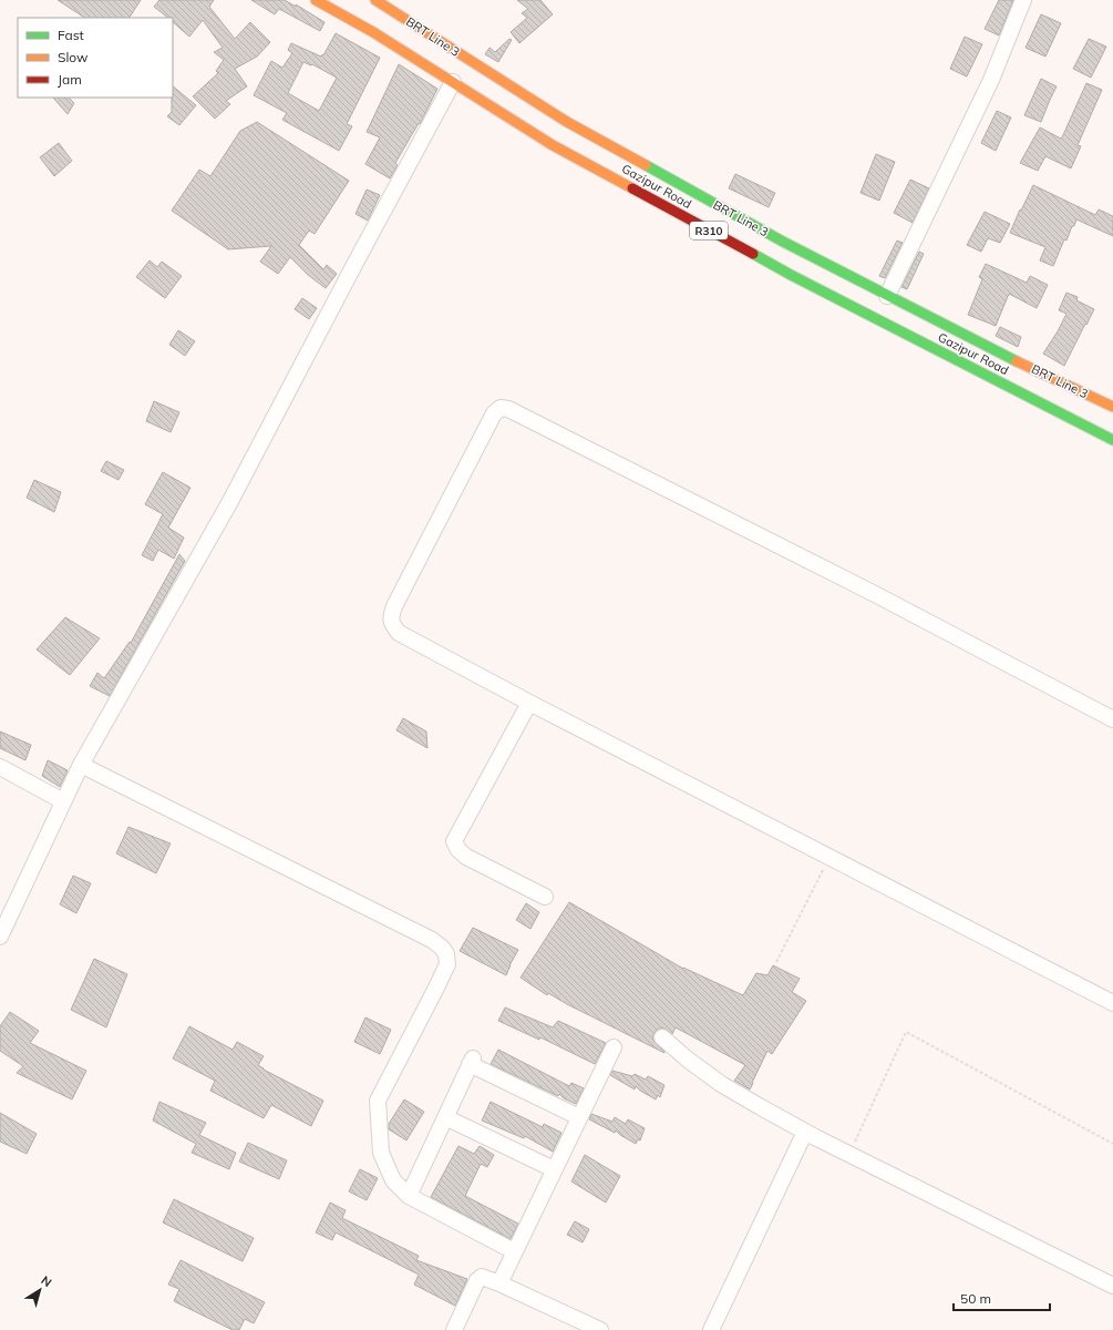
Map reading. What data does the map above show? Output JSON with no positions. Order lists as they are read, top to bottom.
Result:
{
  "streets": {
    "main road": ["Gazipur Road", "R310"]
  },
  "legend": ["Fast", "Slow", "Jam"],
  "scale_bar": "50 m",
  "north": "top right"
}
